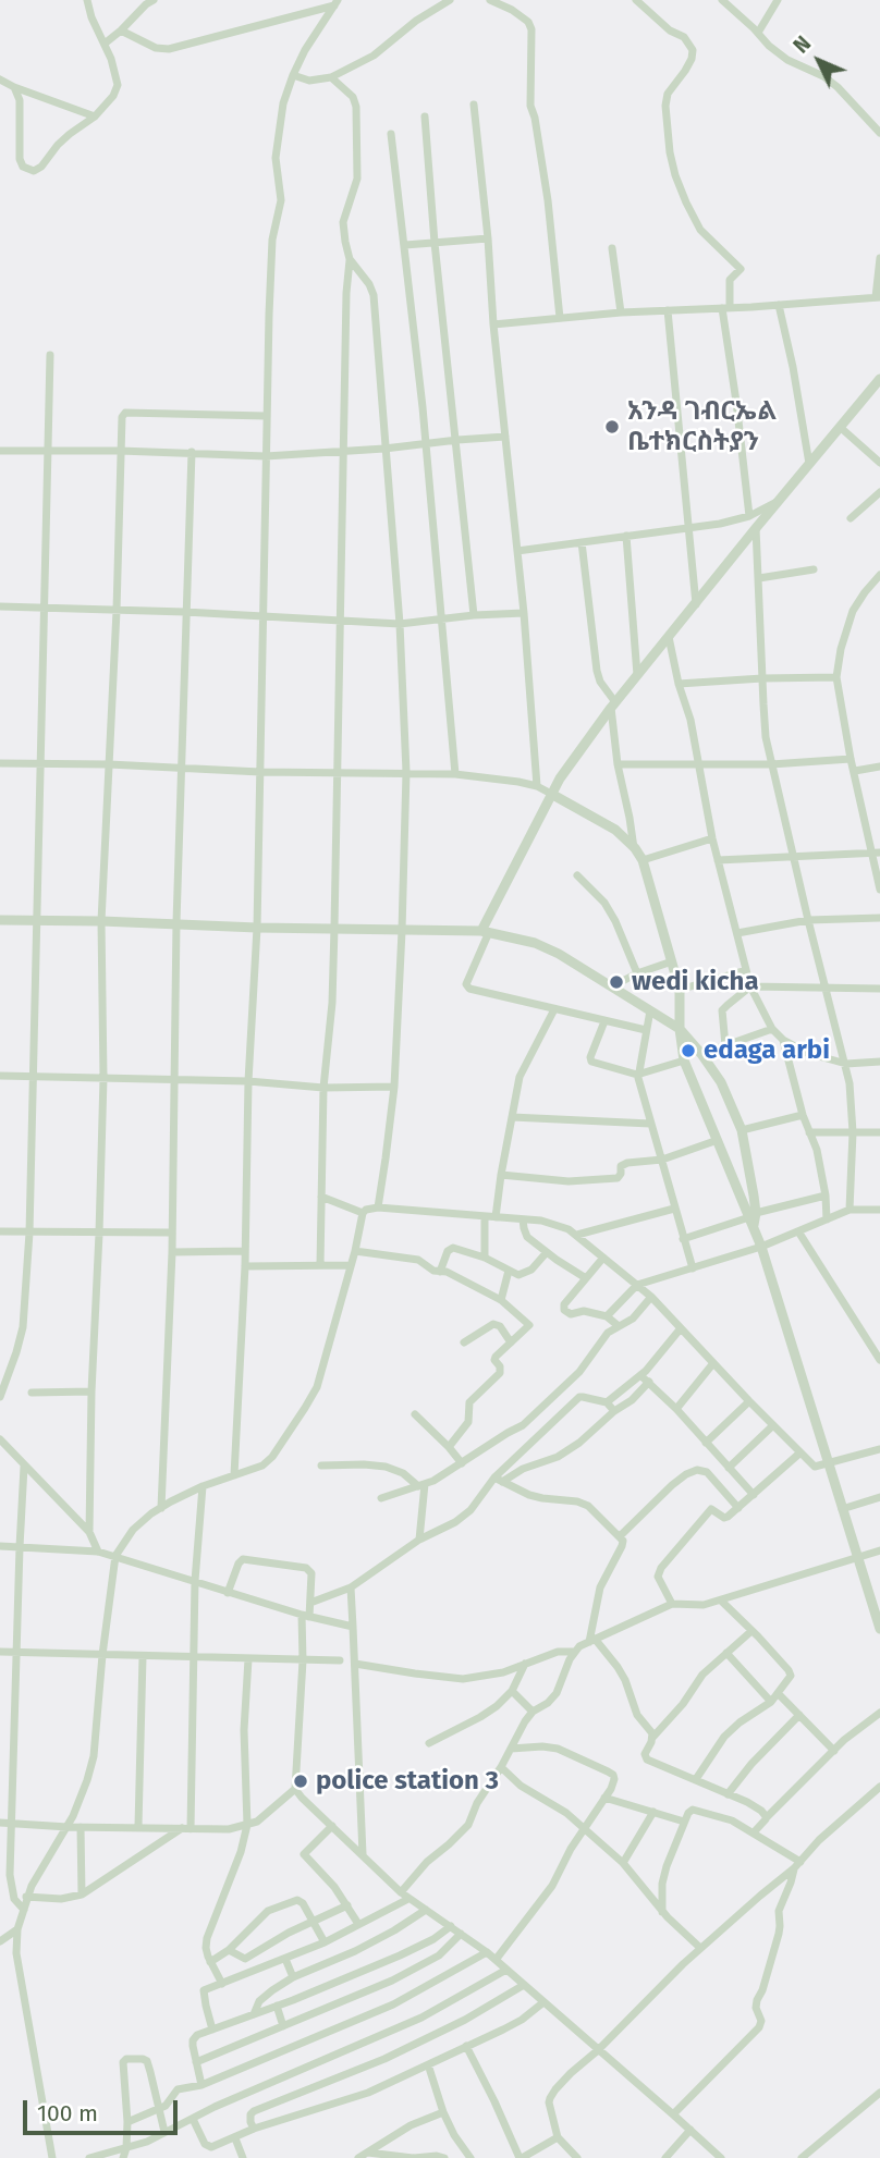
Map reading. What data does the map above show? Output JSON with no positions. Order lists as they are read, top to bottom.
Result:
{
  "places": [
    "አንዳ ገብርኤል ቤተክርስትያን",
    "wedi kicha",
    "edaga arbi",
    "police station 3"
  ],
  "scale_bar": "100 m",
  "north": "top left"
}
